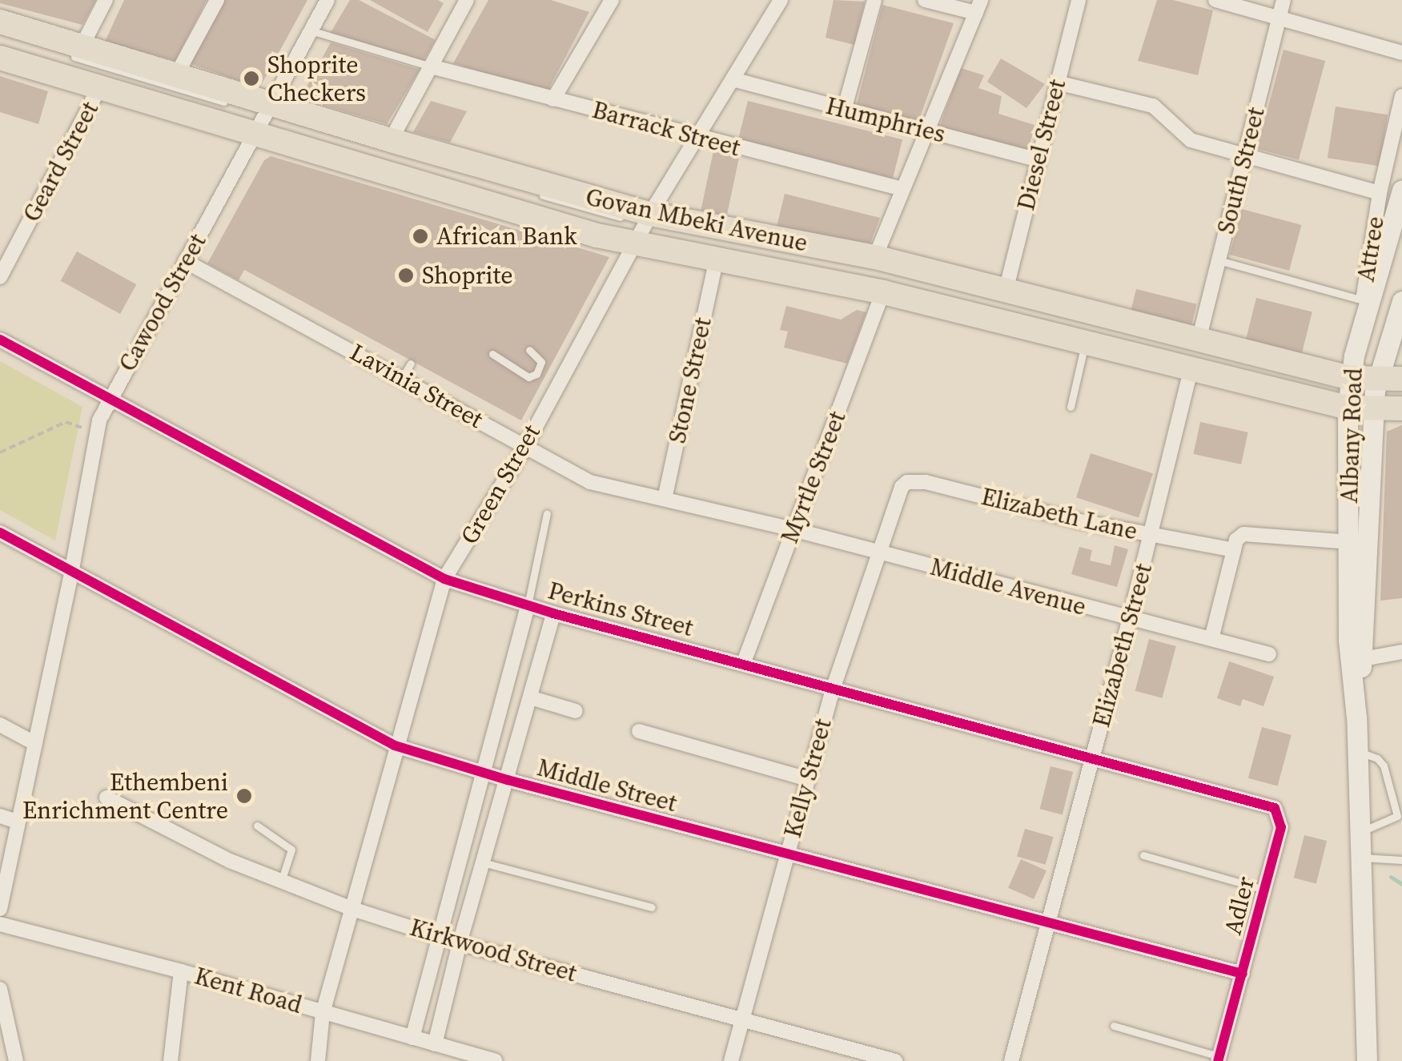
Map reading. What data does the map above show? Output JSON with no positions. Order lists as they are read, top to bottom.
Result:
{
  "streets": {
    "main road": ["Govan Mbeki Avenue", "Albany Road"],
    "street": [
      "Humphries",
      "Barrack Street",
      "Diesel Street",
      "Geard Street",
      "South Street",
      "Attree",
      "Cawood Street",
      "Stone Street",
      "Lavinia Street",
      "Myrtle Street",
      "Green Street",
      "Elizabeth Lane",
      "Middle Avenue",
      "Perkins Street",
      "Elizabeth Street",
      "Kelly Street",
      "Middle Street",
      "Adler",
      "Kirkwood Street",
      "Kent Road"
    ]
  },
  "crossings": [
    ["Humphries", "Diesel Street"],
    ["Humphries", "Green Street"],
    ["Barrack Street", "Green Street"],
    ["Diesel Street", "Govan Mbeki Avenue"],
    ["Geard Street", "Govan Mbeki Avenue"],
    ["South Street", "Govan Mbeki Avenue"],
    ["Govan Mbeki Avenue", "Attree"],
    ["Govan Mbeki Avenue", "Cawood Street"],
    ["Govan Mbeki Avenue", "Stone Street"],
    ["Govan Mbeki Avenue", "Albany Road"],
    ["Govan Mbeki Avenue", "Myrtle Street"],
    ["Govan Mbeki Avenue", "Green Street"],
    ["Govan Mbeki Avenue", "Elizabeth Street"],
    ["Attree", "Albany Road"],
    ["Cawood Street", "Lavinia Street"],
    ["Cawood Street", "Perkins Street"],
    ["Cawood Street", "Middle Street"],
    ["Stone Street", "Lavinia Street"],
    ["Lavinia Street", "Myrtle Street"],
    ["Lavinia Street", "Green Street"],
    ["Lavinia Street", "Middle Avenue"],
    ["Myrtle Street", "Middle Avenue"],
    ["Myrtle Street", "Perkins Street"],
    ["Green Street", "Perkins Street"],
    ["Green Street", "Middle Street"],
    ["Green Street", "Kirkwood Street"],
    ["Green Street", "Kent Road"],
    ["Elizabeth Lane", "Elizabeth Street"],
    ["Elizabeth Lane", "Kelly Street"],
    ["Middle Avenue", "Elizabeth Street"],
    ["Middle Avenue", "Kelly Street"],
    ["Perkins Street", "Elizabeth Street"],
    ["Perkins Street", "Kelly Street"],
    ["Perkins Street", "Adler"],
    ["Elizabeth Street", "Middle Street"],
    ["Kelly Street", "Middle Street"],
    ["Kelly Street", "Kirkwood Street"],
    ["Middle Street", "Adler"]
  ],
  "places": [
    "Shoprite Checkers",
    "African Bank",
    "Shoprite",
    "Ethembeni Enrichment Centre"
  ]
}
